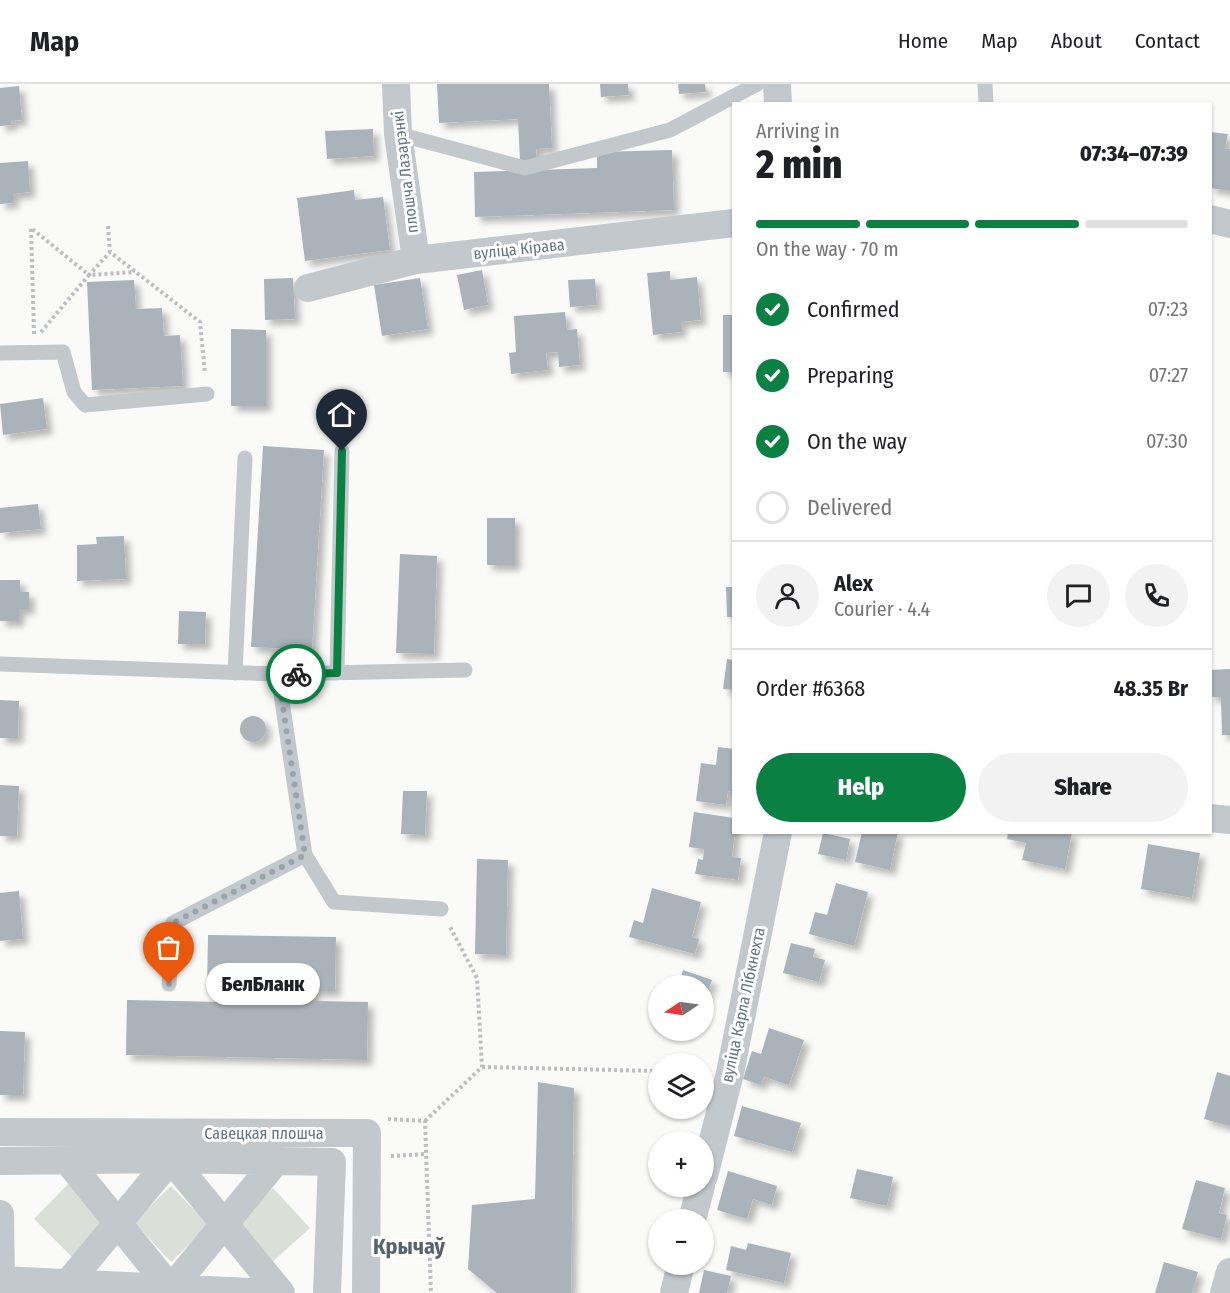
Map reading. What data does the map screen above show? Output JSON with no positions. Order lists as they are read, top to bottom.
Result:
{
  "streets": {
    "street": [
      "плошча Лазарэнкі",
      "вуліца Кірава",
      "вуліца Карла Лібкнехта",
      "Савецкая плошча"
    ]
  },
  "crossings": [
    ["плошча Лазарэнкі", "вуліца Кірава"]
  ],
  "districts": ["Крычаў"],
  "places": ["БелБланк"],
  "north": "left",
  "page": {
    "header": "Map",
    "nav": [
      "Home",
      "Map",
      "About",
      "Contact"
    ],
    "heading": ["2 min", "Arriving in", "07:34–07:39"],
    "panel": [
      "Alex",
      "Courier · 4.4",
      "Order #6368",
      "48.35 Br"
    ],
    "bar": "On the way · 70 m",
    "list": [
      ["Confirmed", "07:23"],
      ["Preparing", "07:27"],
      ["On the way", "07:30"],
      "Delivered"
    ],
    "buttons": ["Help", "Share"],
    "bubble": "БелБланк",
    "map_buttons": ["+", "−"]
  }
}
